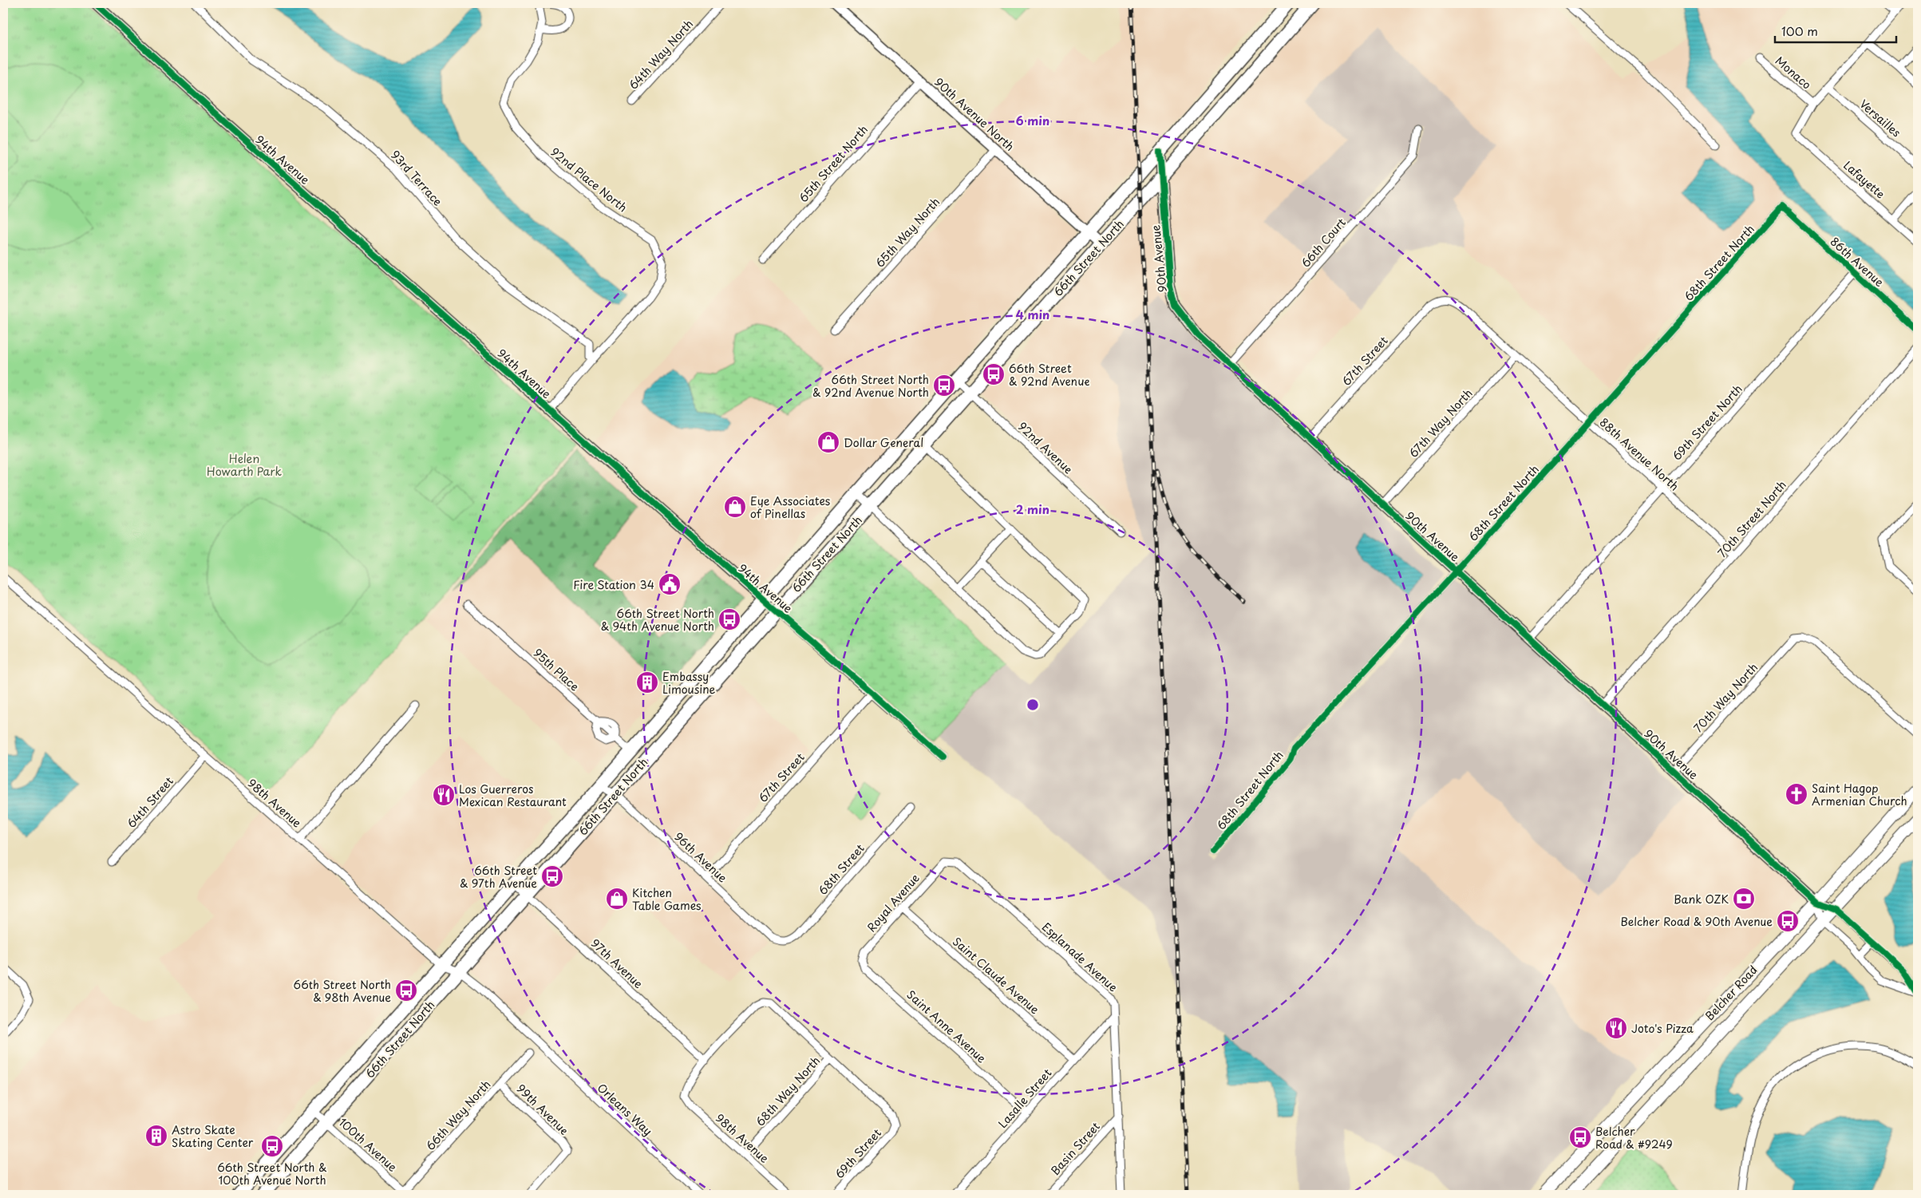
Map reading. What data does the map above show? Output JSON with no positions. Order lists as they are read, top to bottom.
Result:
{
  "streets": {
    "main road": ["66th Street North", "Belcher Road"],
    "street": [
      "64th Way North",
      "Monaco",
      "90th Avenue North",
      "Versailles",
      "94th Avenue",
      "65th Street North",
      "93rd Terrace",
      "92nd Place North",
      "Lafayette",
      "65th Way North",
      "66th Court",
      "90th Avenue",
      "86th Avenue",
      "68th Street North",
      "67th Street",
      "69th Street North",
      "67th Way North",
      "92nd Avenue",
      "88th Avenue North",
      "70th Street North",
      "95th Place",
      "70th Way North",
      "64th Street",
      "98th Avenue",
      "96th Avenue",
      "68th Street",
      "Royal Avenue",
      "Esplanade Avenue",
      "97th Avenue",
      "Saint Claude Avenue",
      "Saint Anne Avenue",
      "68th Way North",
      "Lasalle Street",
      "99th Avenue",
      "Orleans Way",
      "66th Way North",
      "100th Avenue",
      "Basin Street",
      "69th Street"
    ]
  },
  "crossings": [
    ["Monaco", "Lafayette"],
    ["90th Avenue North", "65th Street North"],
    ["90th Avenue North", "65th Way North"],
    ["90th Avenue North", "66th Street North"],
    ["94th Avenue", "92nd Place North"],
    ["94th Avenue", "66th Street North"],
    ["94th Avenue", "67th Street"],
    ["93rd Terrace", "92nd Place North"],
    ["66th Court", "90th Avenue"],
    ["66th Street North", "90th Avenue"],
    ["66th Street North", "92nd Avenue"],
    ["66th Street North", "95th Place"],
    ["66th Street North", "98th Avenue"],
    ["66th Street North", "96th Avenue"],
    ["66th Street North", "97th Avenue"],
    ["66th Street North", "100th Avenue"],
    ["90th Avenue", "68th Street North"],
    ["90th Avenue", "67th Street"],
    ["90th Avenue", "69th Street North"],
    ["90th Avenue", "67th Way North"],
    ["90th Avenue", "70th Street North"],
    ["90th Avenue", "70th Way North"],
    ["90th Avenue", "Belcher Road"],
    ["86th Avenue", "68th Street North"],
    ["86th Avenue", "69th Street North"],
    ["68th Street North", "88th Avenue North"],
    ["67th Street", "88th Avenue North"],
    ["67th Street", "96th Avenue"],
    ["69th Street North", "88th Avenue North"],
    ["67th Way North", "88th Avenue North"],
    ["88th Avenue North", "70th Street North"],
    ["64th Street", "98th Avenue"],
    ["98th Avenue", "97th Avenue"],
    ["98th Avenue", "68th Way North"],
    ["98th Avenue", "Orleans Way"],
    ["96th Avenue", "68th Street"],
    ["Royal Avenue", "Esplanade Avenue"],
    ["Royal Avenue", "Saint Claude Avenue"],
    ["Royal Avenue", "Saint Anne Avenue"],
    ["Esplanade Avenue", "Lasalle Street"],
    ["Esplanade Avenue", "Basin Street"],
    ["Saint Claude Avenue", "Lasalle Street"],
    ["Saint Anne Avenue", "Lasalle Street"],
    ["68th Way North", "69th Street"],
    ["99th Avenue", "66th Way North"],
    ["66th Way North", "100th Avenue"]
  ],
  "parks": ["Helen Howarth Park"],
  "places": {
    "bus stop": [
      "66th Street & 92nd Avenue",
      "66th Street North & 92nd Avenue North",
      "66th Street North & 94th Avenue North",
      "66th Street & 97th Avenue",
      "Belcher Road & 90th Avenue",
      "66th Street North & 98th Avenue",
      "Belcher Road & #9249",
      "66th Street North & 100th Avenue North"
    ],
    "shop": ["Dollar General", "Eye Associates of Pinellas", "Kitchen Table Games"],
    "public building": ["Fire Station 34"],
    "building": ["Embassy Limousine", "Astro Skate Skating Center"],
    "church": ["Saint Hagop Armenian Church"],
    "restaurant": ["Los Guerreros Mexican Restaurant", "Joto's Pizza"],
    "bank": ["Bank OZK"]
  },
  "scale_bar": "100 m",
  "rings": ["6 min", "4 min", "2 min"]
}
